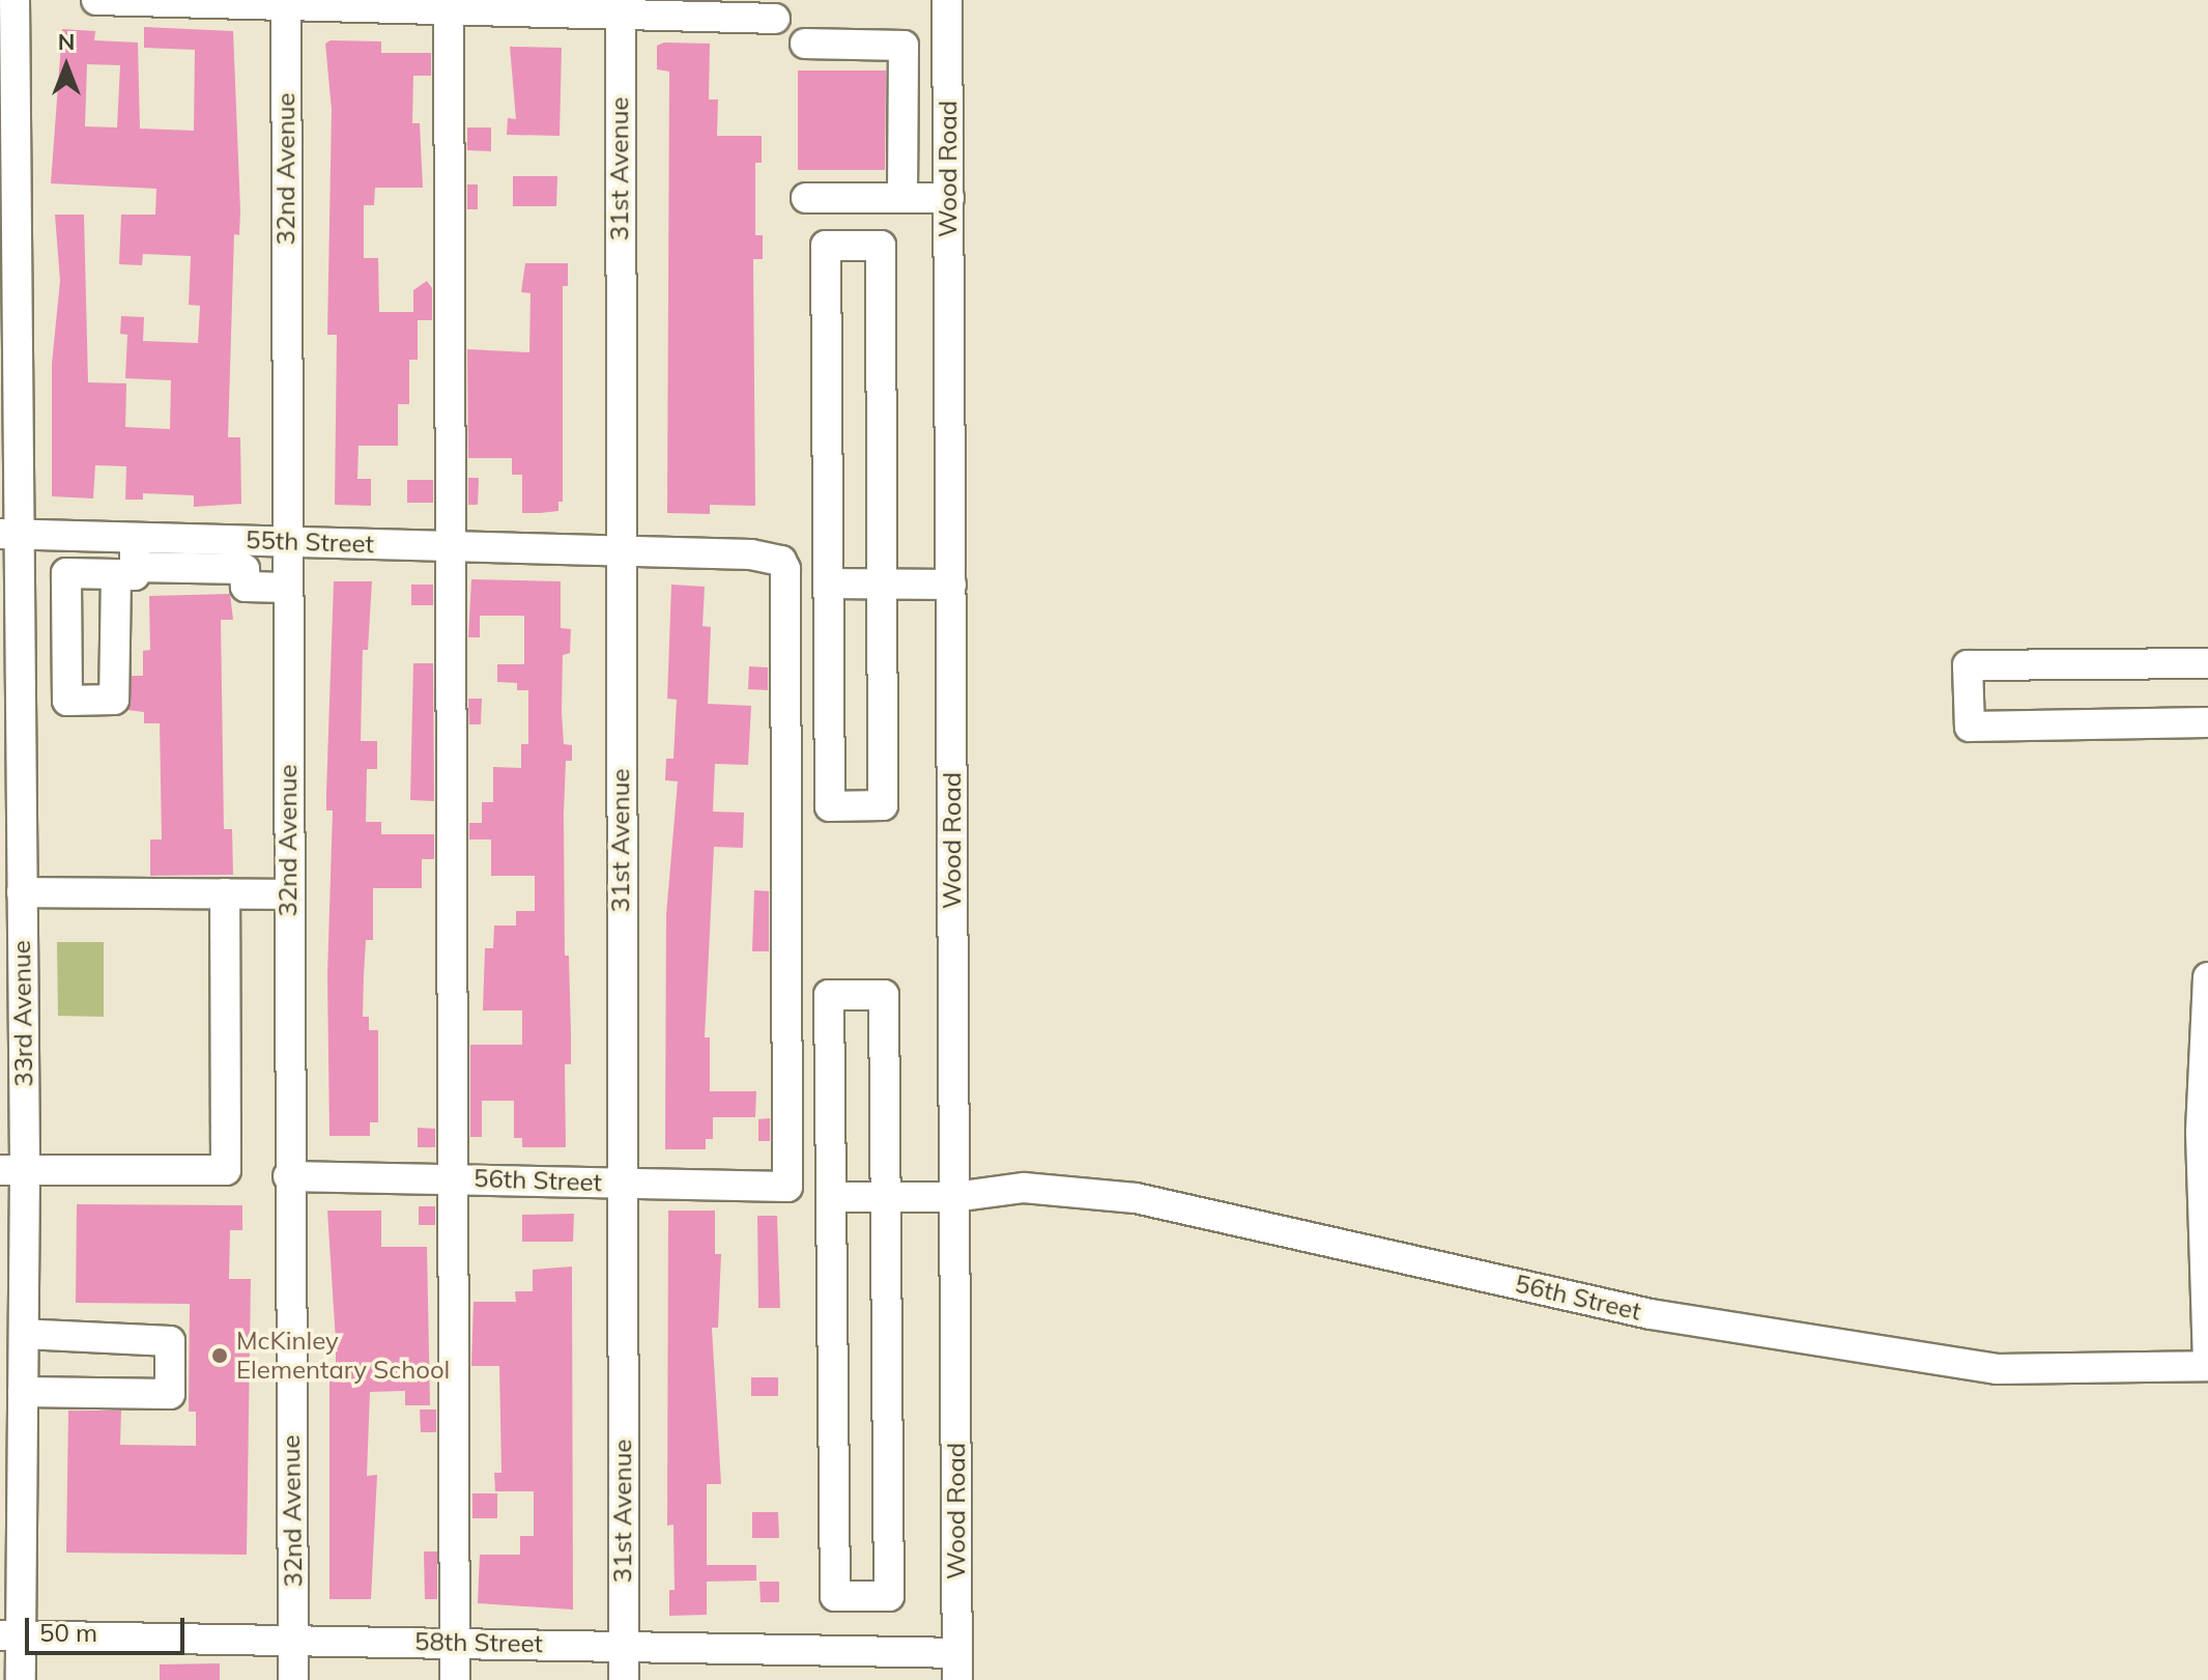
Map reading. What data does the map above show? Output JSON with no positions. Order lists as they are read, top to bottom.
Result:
{
  "streets": {
    "street": [
      "32nd Avenue",
      "31st Avenue",
      "Wood Road",
      "55th Street",
      "33rd Avenue",
      "56th Street",
      "58th Street"
    ]
  },
  "crossings": [
    ["32nd Avenue", "55th Street"],
    ["32nd Avenue", "56th Street"],
    ["32nd Avenue", "58th Street"],
    ["31st Avenue", "55th Street"],
    ["31st Avenue", "56th Street"],
    ["31st Avenue", "58th Street"],
    ["Wood Road", "56th Street"],
    ["Wood Road", "58th Street"],
    ["55th Street", "33rd Avenue"],
    ["55th Street", "56th Street"],
    ["33rd Avenue", "58th Street"]
  ],
  "places": ["McKinley Elementary School"],
  "scale_bar": "50 m",
  "north": "top"
}
